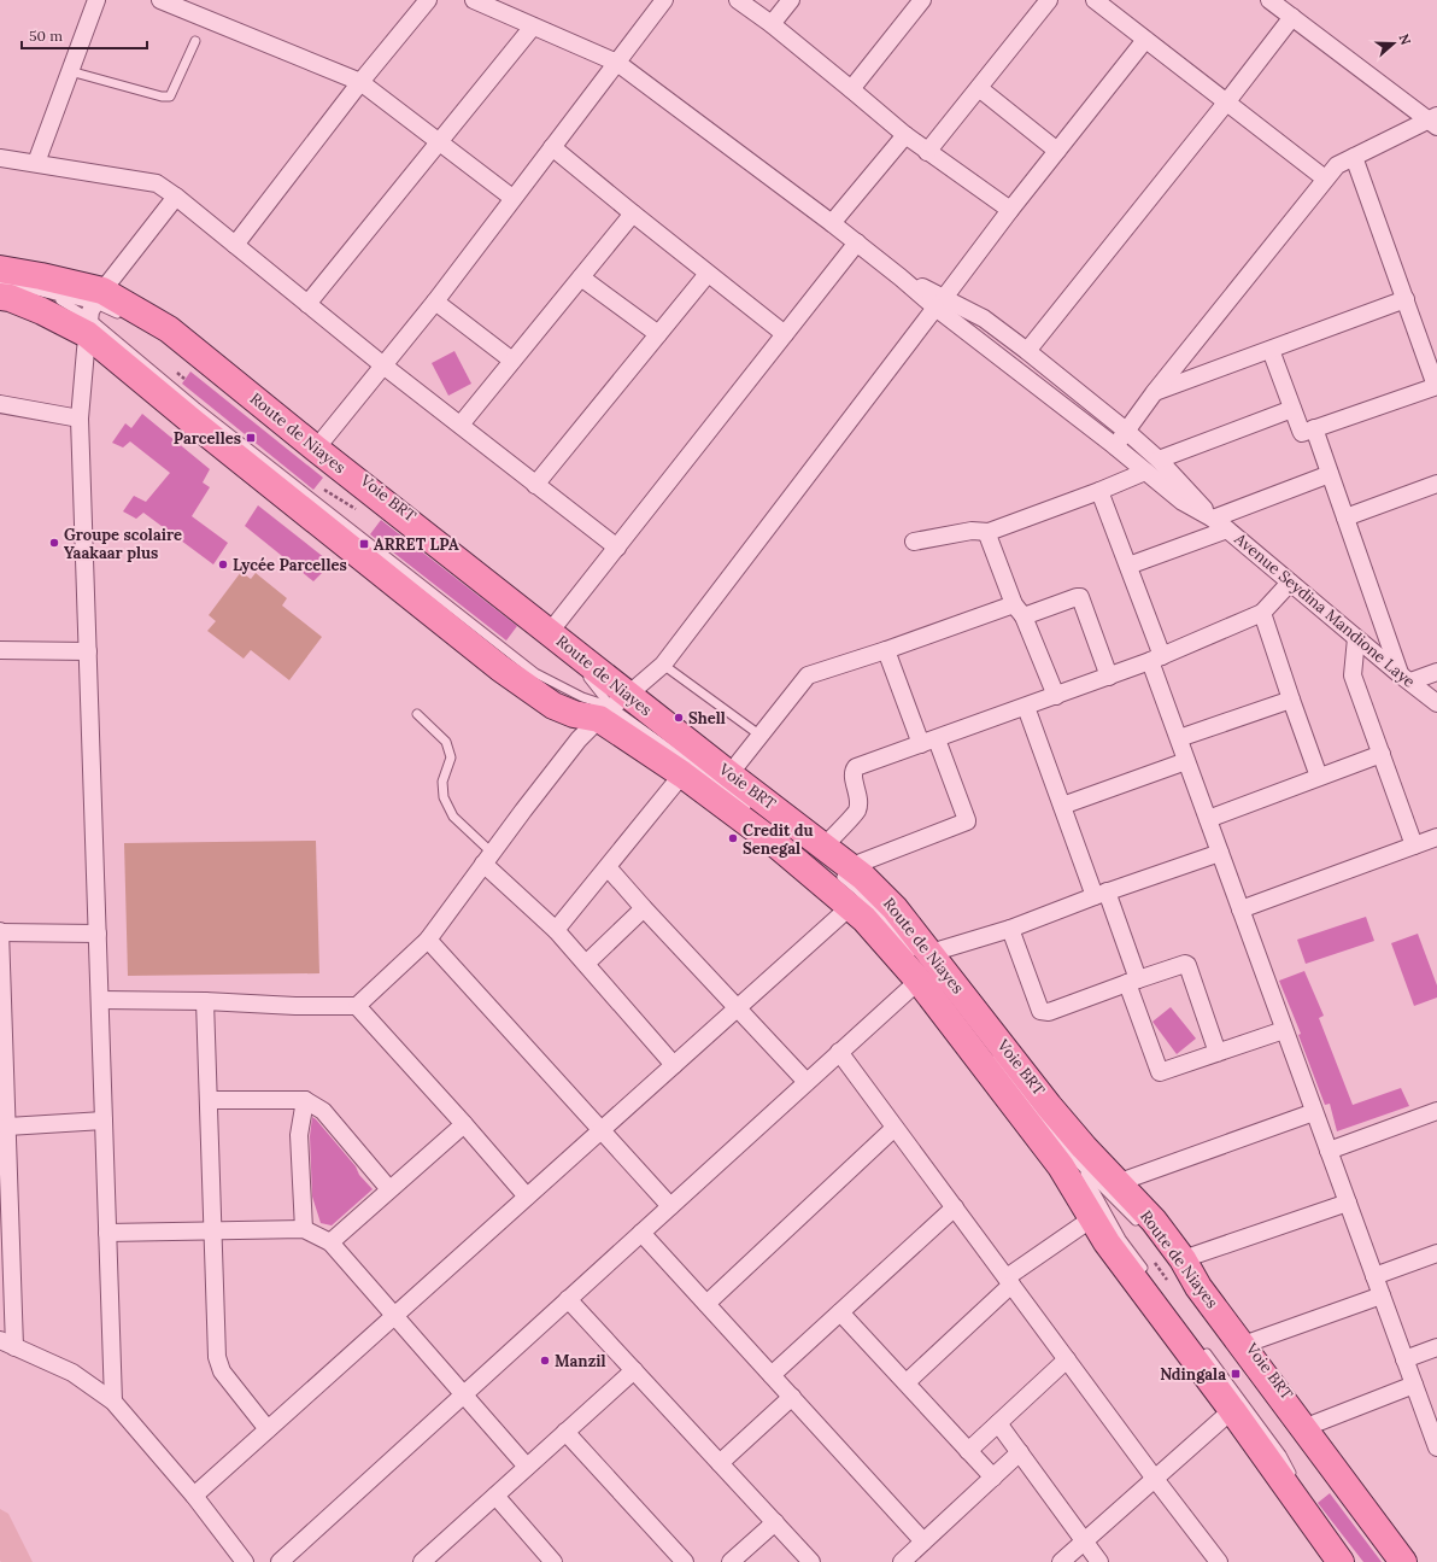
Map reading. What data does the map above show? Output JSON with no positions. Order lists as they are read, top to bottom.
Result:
{
  "streets": {
    "main road": ["Route de Niayes"],
    "street": ["Avenue Seydina Mandione Laye"],
    "lane": ["Voie BRT"]
  },
  "crossings": [
    ["Route de Niayes", "Voie BRT"]
  ],
  "places": {
    "transit": ["Parcelles", "ARRET LPA", "Ndingala"],
    "other": [
      "Groupe scolaire Yaakaar plus",
      "Lycée Parcelles",
      "Shell",
      "Credit du Senegal",
      "Manzil"
    ]
  },
  "scale_bar": "50 m",
  "north": "right"
}
